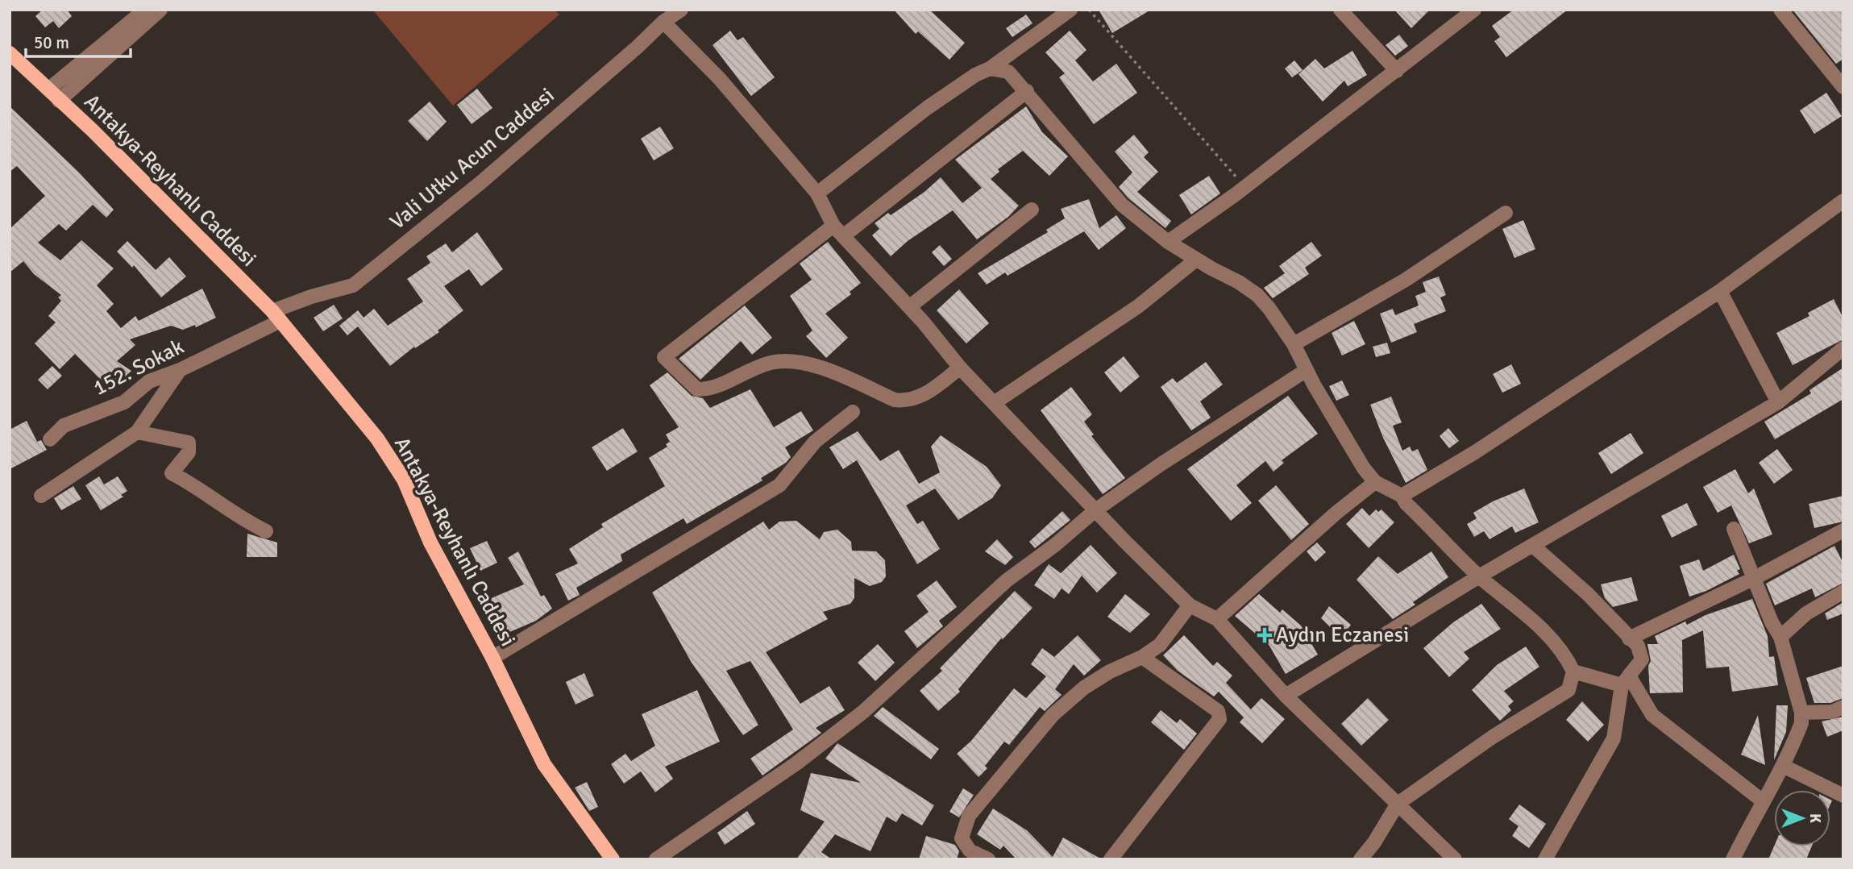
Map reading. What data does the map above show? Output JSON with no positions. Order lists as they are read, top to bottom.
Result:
{
  "streets": {
    "main road": ["Antakya-Reyhanlı Caddesi"],
    "street": ["Vali Utku Acun Caddesi", "152. Sokak"]
  },
  "crossings": [
    ["Vali Utku Acun Caddesi", "Antakya-Reyhanlı Caddesi"],
    ["Vali Utku Acun Caddesi", "152. Sokak"],
    ["Antakya-Reyhanlı Caddesi", "152. Sokak"]
  ],
  "places": {
    "health": ["Aydın Eczanesi"]
  },
  "scale_bar": "50 m",
  "north": "right"
}
